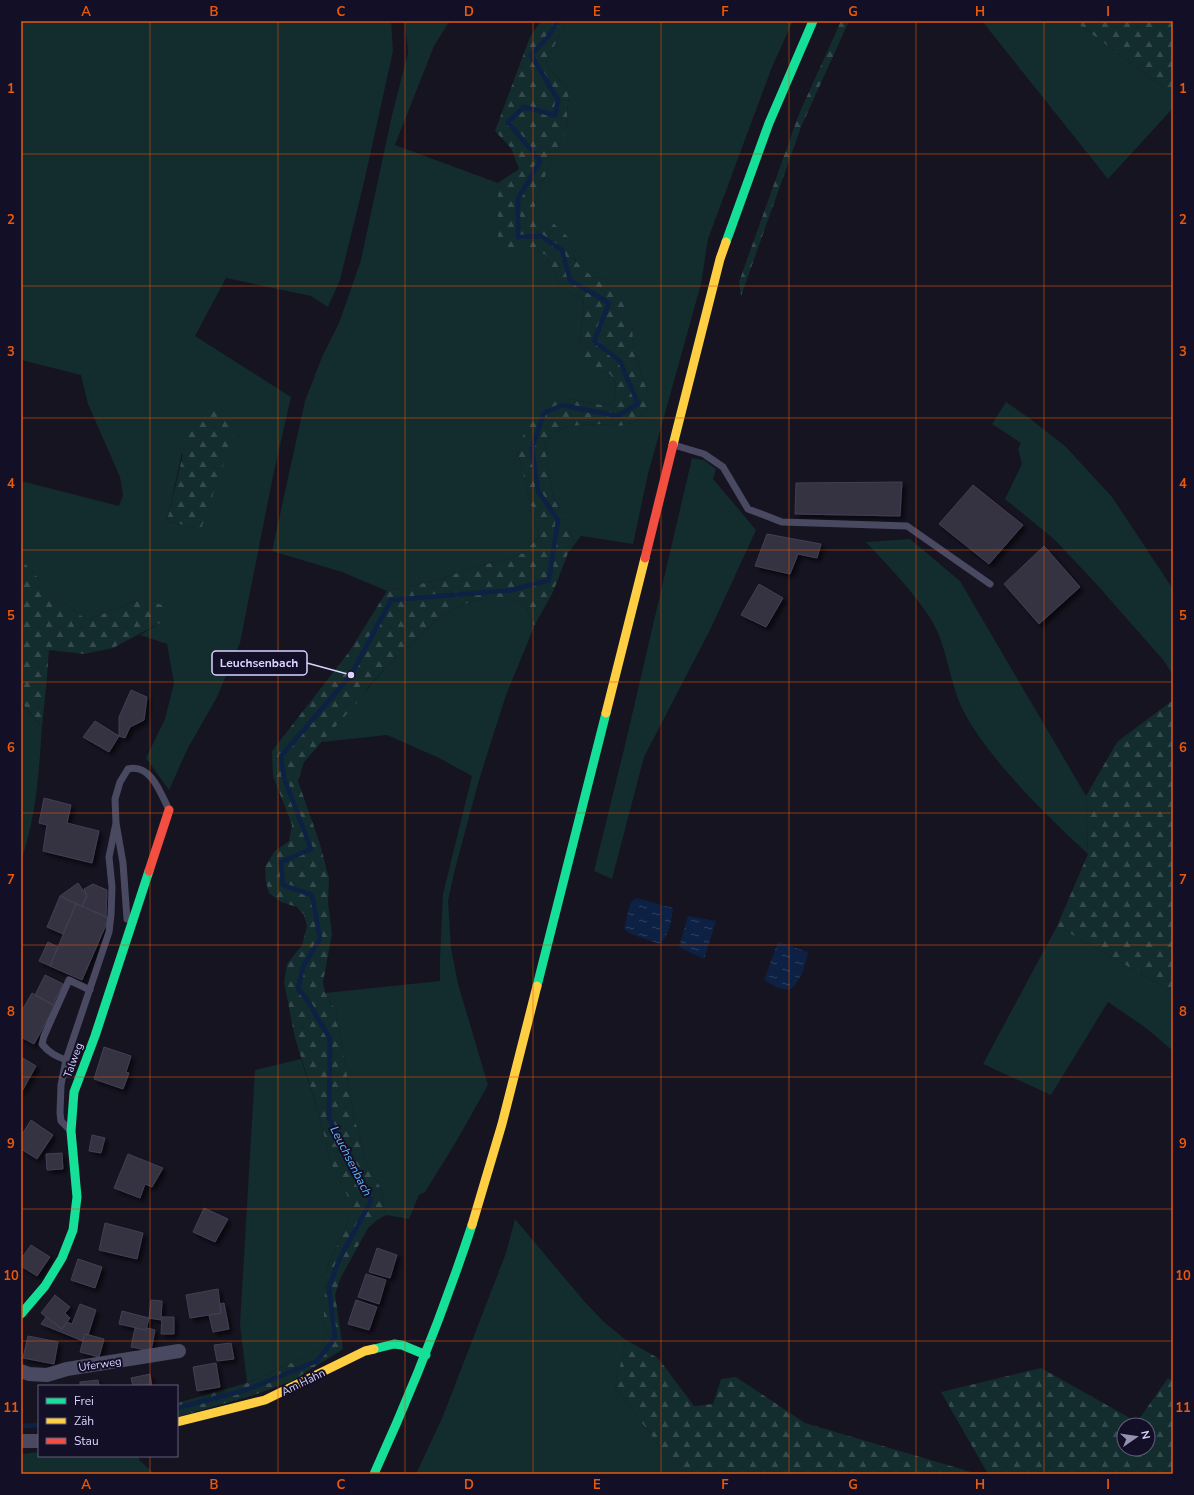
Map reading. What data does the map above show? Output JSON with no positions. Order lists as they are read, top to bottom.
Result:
{
  "streets": {
    "main road": ["Talweg", "Am Hahn"],
    "street": ["Uferweg"]
  },
  "water": ["Leuchsenbach"],
  "places": ["Leuchsenbach"],
  "legend": ["Frei", "Zäh", "Stau"],
  "north": "right",
  "grid": {
    "columns": [
      "A",
      "B",
      "C",
      "D",
      "E",
      "F",
      "G",
      "H",
      "I"
    ],
    "rows": [
      "1",
      "2",
      "3",
      "4",
      "5",
      "6",
      "7",
      "8",
      "9",
      "10",
      "11"
    ]
  }
}
